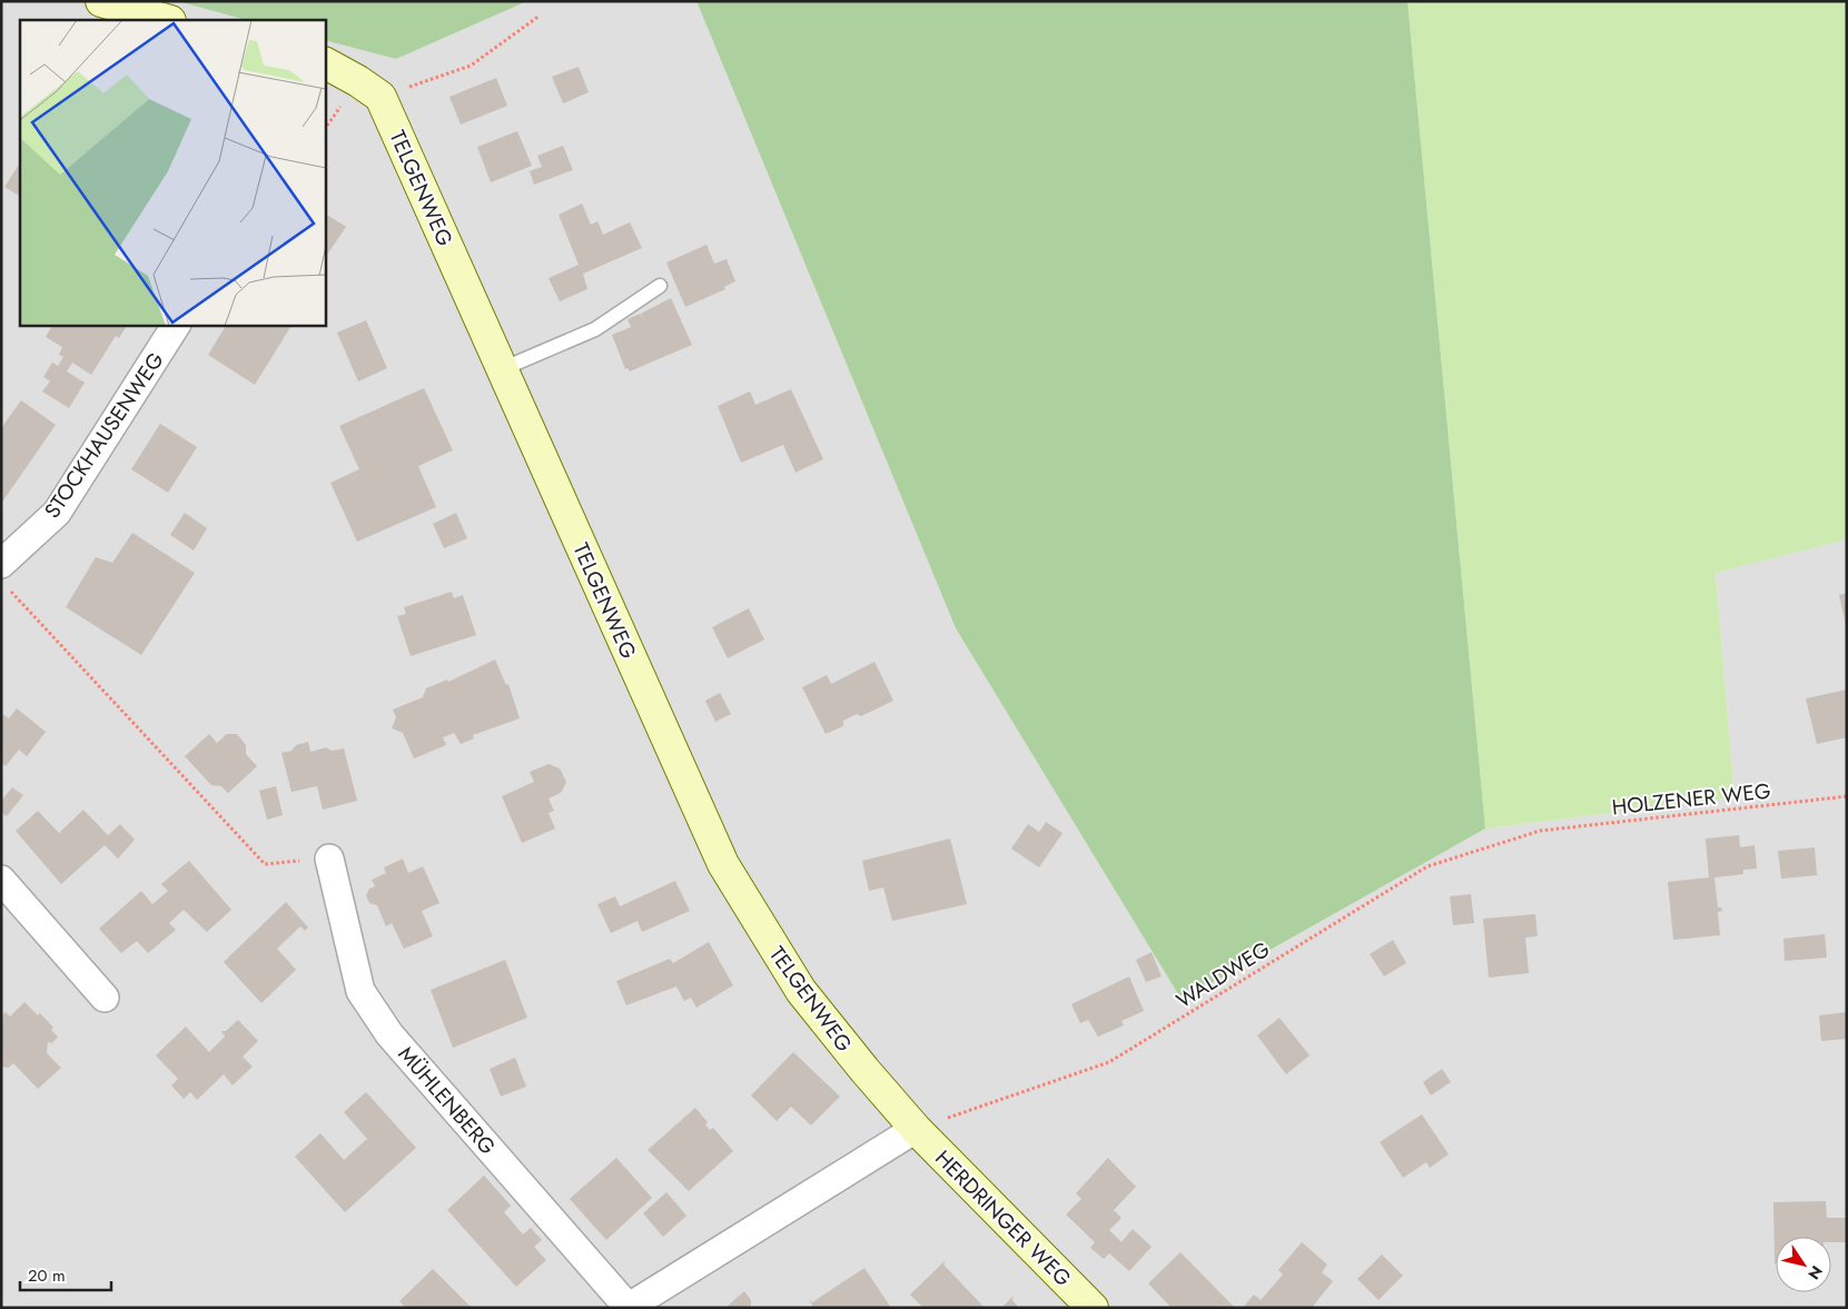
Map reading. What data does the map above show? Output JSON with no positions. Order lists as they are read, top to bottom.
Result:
{
  "streets": {
    "main road": ["TELGENWEG", "HERDRINGER WEG"],
    "street": ["STOCKHAUSENWEG", "MÜHLENBERG"],
    "path": ["HOLZENER WEG", "WALDWEG"]
  },
  "crossings": [
    ["TELGENWEG", "WALDWEG"],
    ["TELGENWEG", "MÜHLENBERG"],
    ["TELGENWEG", "HERDRINGER WEG"],
    ["HOLZENER WEG", "WALDWEG"],
    ["WALDWEG", "MÜHLENBERG"],
    ["WALDWEG", "HERDRINGER WEG"],
    ["MÜHLENBERG", "HERDRINGER WEG"]
  ],
  "scale_bar": "20 m",
  "north": "bottom right"
}
